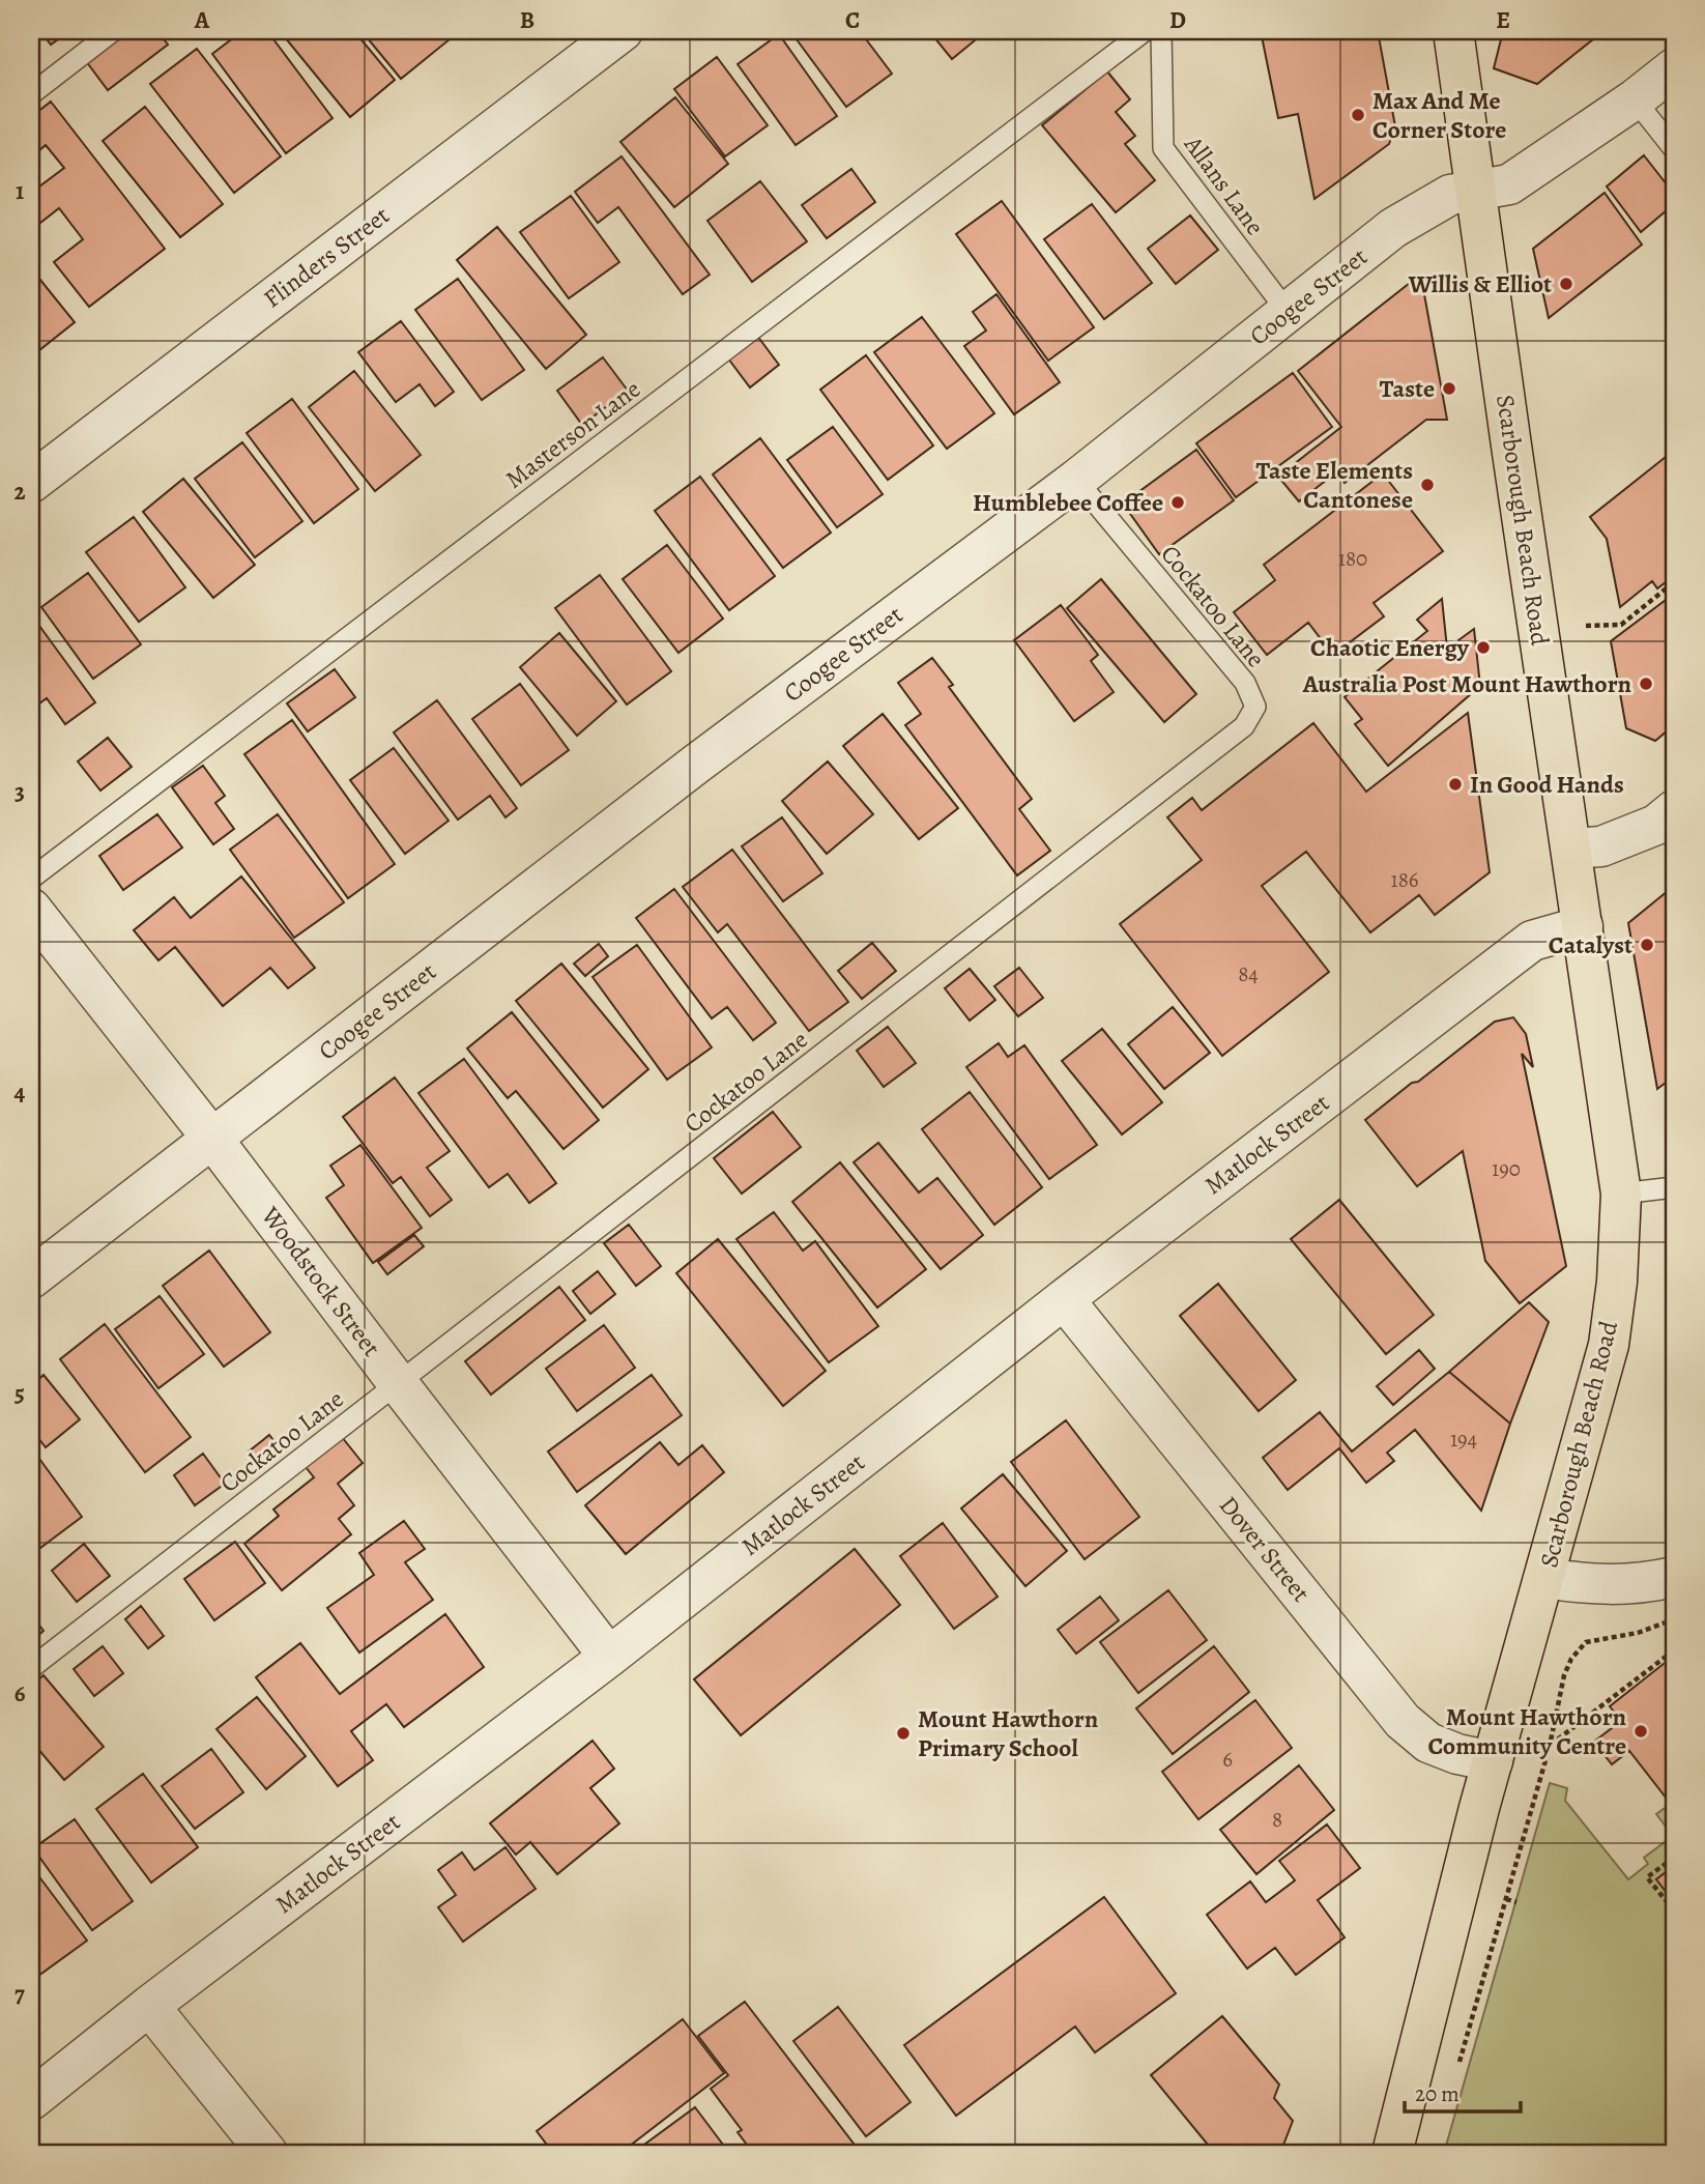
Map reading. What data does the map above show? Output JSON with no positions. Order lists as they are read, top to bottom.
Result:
{
  "streets": {
    "main road": ["Scarborough Beach Road"],
    "street": [
      "Flinders Street",
      "Coogee Street",
      "Matlock Street",
      "Woodstock Street",
      "Dover Street"
    ],
    "lane": ["Allans Lane", "Masterson Lane", "Cockatoo Lane"]
  },
  "crossings": [
    ["Allans Lane", "Coogee Street"],
    ["Coogee Street", "Scarborough Beach Road"],
    ["Coogee Street", "Cockatoo Lane"],
    ["Coogee Street", "Woodstock Street"],
    ["Scarborough Beach Road", "Matlock Street"],
    ["Scarborough Beach Road", "Dover Street"],
    ["Cockatoo Lane", "Woodstock Street"],
    ["Matlock Street", "Woodstock Street"],
    ["Matlock Street", "Dover Street"]
  ],
  "places": [
    "Max And Me Corner Store",
    "Willis & Elliot",
    "Taste",
    "Taste Elements Cantonese",
    "Humblebee Coffee",
    "Chaotic Energy",
    "Australia Post Mount Hawthorn",
    "In Good Hands",
    "Catalyst",
    "Mount Hawthorn Community Centre",
    "Mount Hawthorn Primary School"
  ],
  "house_numbers": [
    "180",
    "186",
    "84",
    "190",
    "194",
    "6",
    "8"
  ],
  "scale_bar": "20 m",
  "grid": {
    "columns": [
      "A",
      "B",
      "C",
      "D",
      "E"
    ],
    "rows": [
      "1",
      "2",
      "3",
      "4",
      "5",
      "6",
      "7"
    ]
  }
}
